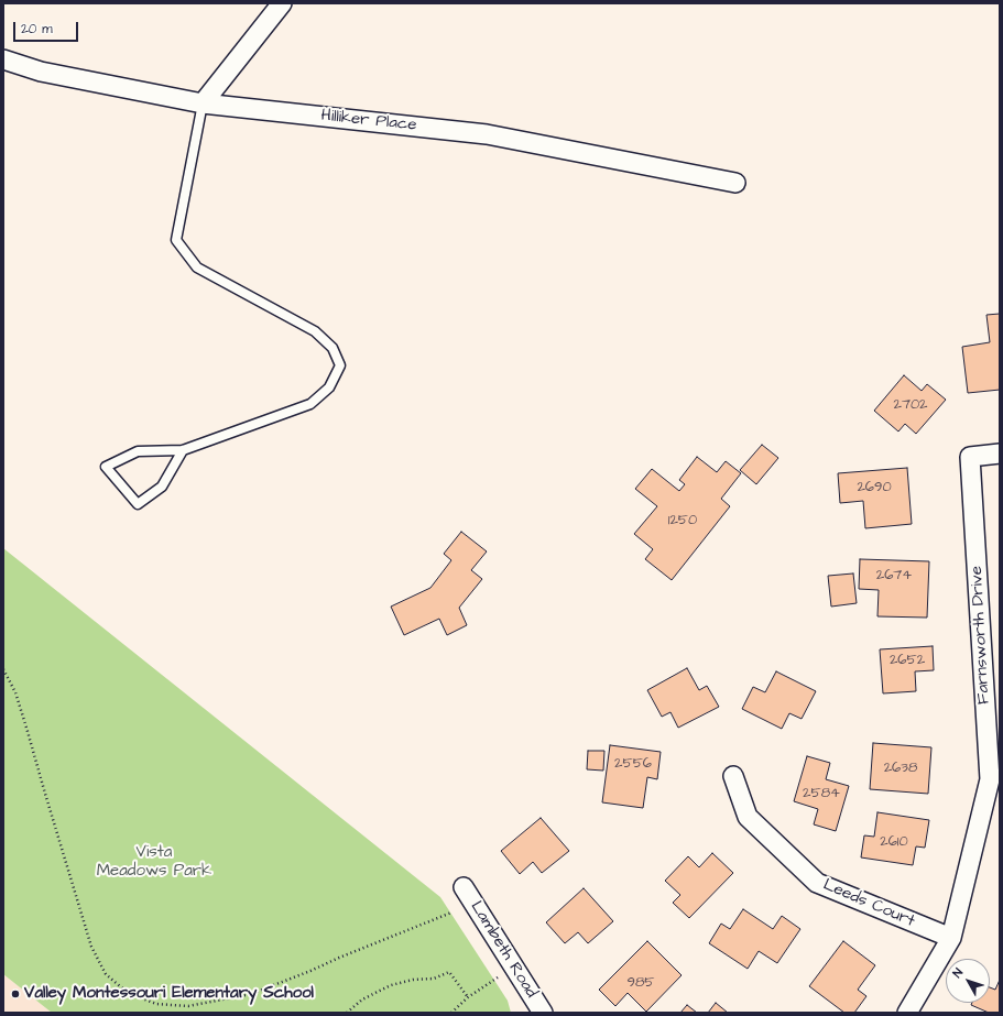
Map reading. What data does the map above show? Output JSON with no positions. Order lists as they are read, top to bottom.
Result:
{
  "streets": {
    "street": [
      "Hilliker Place",
      "Farnsworth Drive",
      "Leeds Court",
      "Lambeth Road"
    ]
  },
  "crossings": [
    ["Farnsworth Drive", "Leeds Court"]
  ],
  "parks": ["Vista Meadows Park"],
  "places": ["Valley Montessouri Elementary School"],
  "house_numbers": [
    "2702",
    "2690",
    "1250",
    "2674",
    "2652",
    "2556",
    "2638",
    "2584",
    "2610",
    "985"
  ],
  "scale_bar": "20 m",
  "north": "top left"
}
